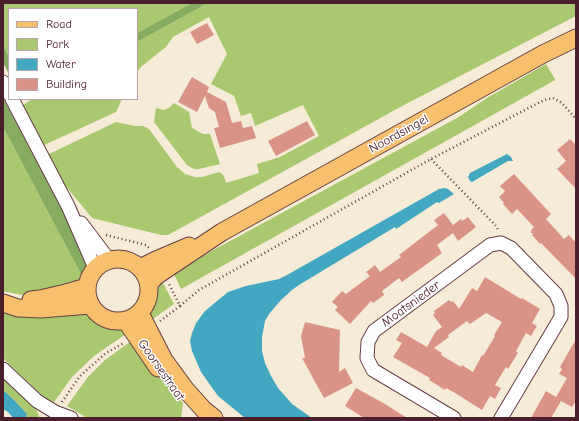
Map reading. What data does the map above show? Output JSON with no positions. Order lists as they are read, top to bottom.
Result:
{
  "streets": {
    "main road": ["Noordsingel", "Goorsestraat"],
    "street": ["Moatsnieder"]
  },
  "crossings": [
    ["Noordsingel", "Goorsestraat"]
  ],
  "legend": [
    "Road",
    "Park",
    "Water",
    "Building"
  ]
}
